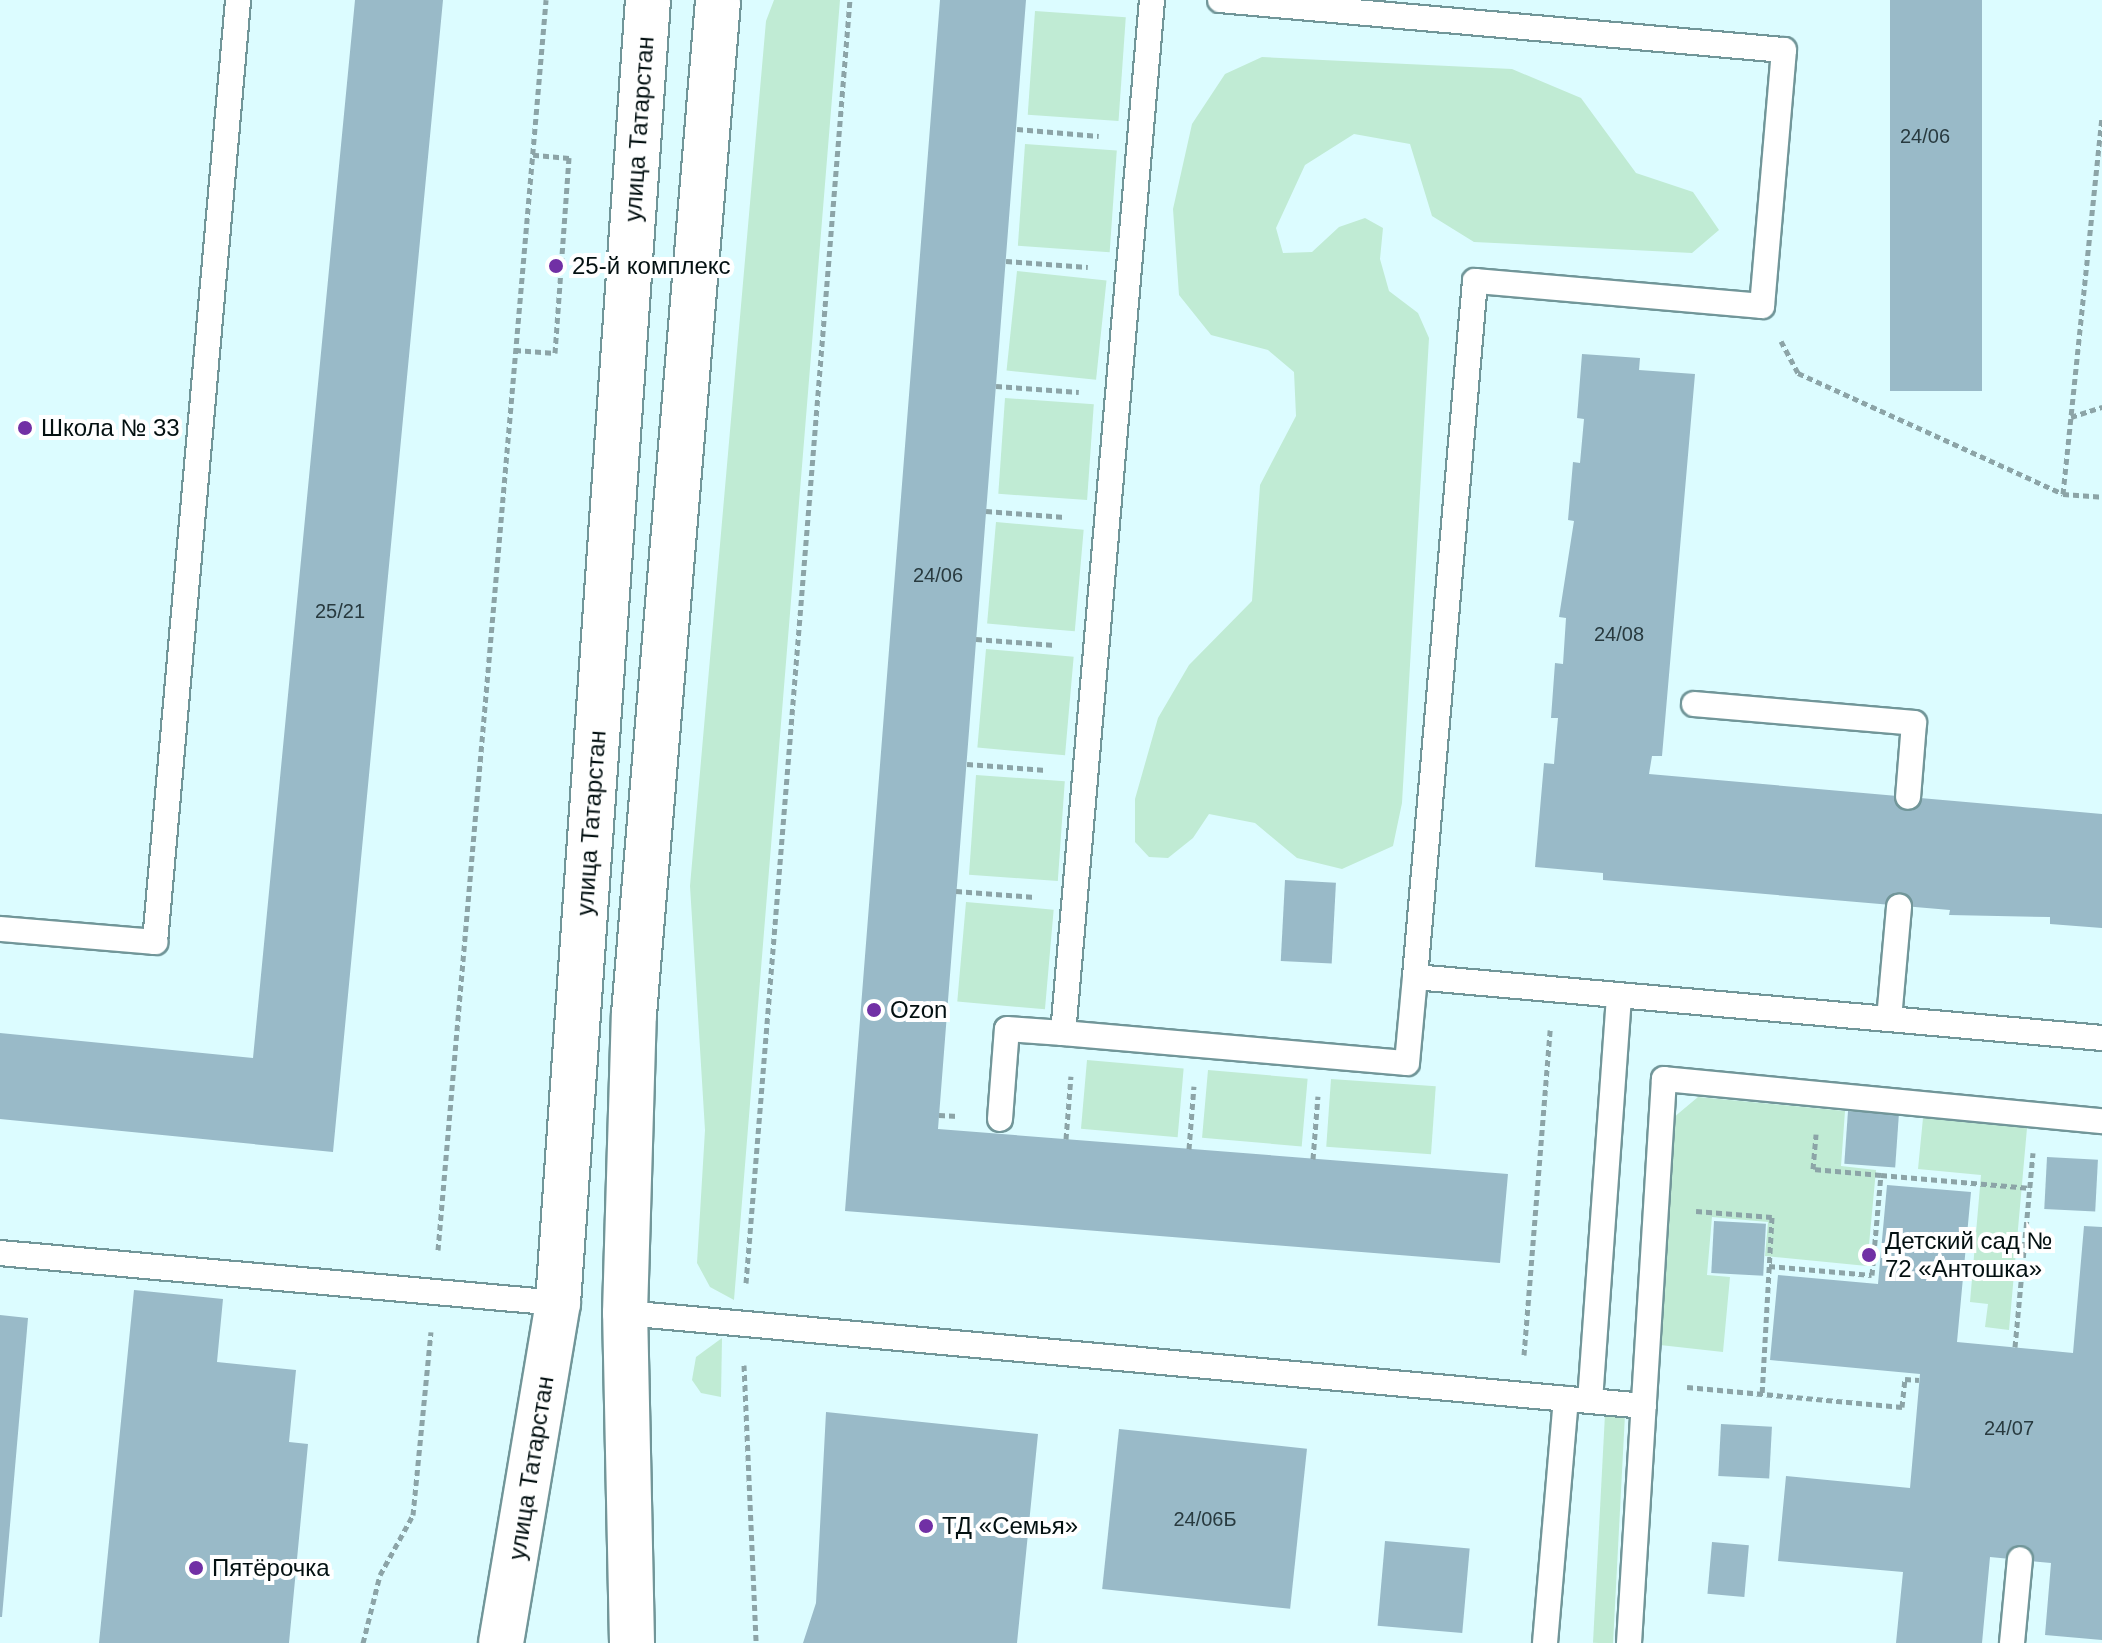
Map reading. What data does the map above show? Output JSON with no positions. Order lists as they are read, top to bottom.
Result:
{
  "streets": {
    "street": ["улица Татарстан"]
  },
  "places": [
    "25-й комплекс",
    "Школа № 33",
    "Ozon",
    "Детский сад № 72 «Антошка»",
    "ТД «Семья»",
    "Пятёрочка"
  ],
  "house_numbers": [
    "24/06",
    "24/06",
    "25/21",
    "24/08",
    "24/07",
    "24/06Б"
  ]
}
